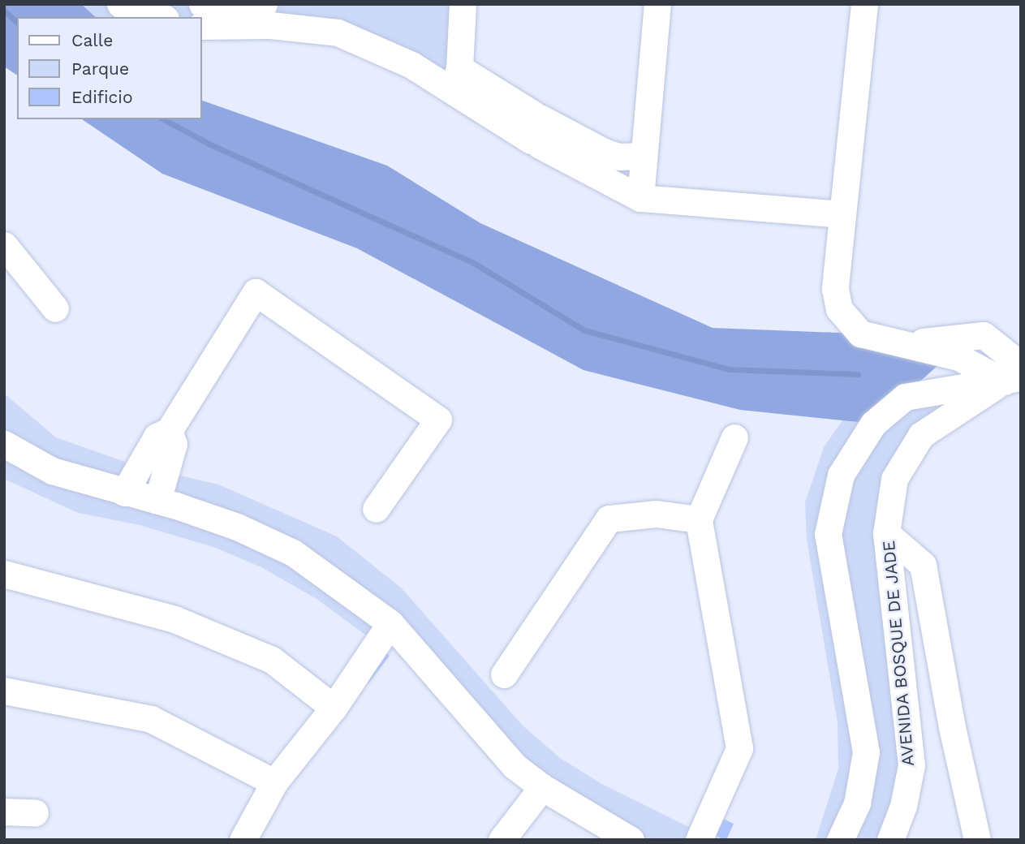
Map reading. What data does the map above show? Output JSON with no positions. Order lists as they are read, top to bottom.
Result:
{
  "streets": {
    "street": ["AVENIDA BOSQUE DE JADE"]
  },
  "legend": ["Calle", "Parque", "Edificio"]
}
